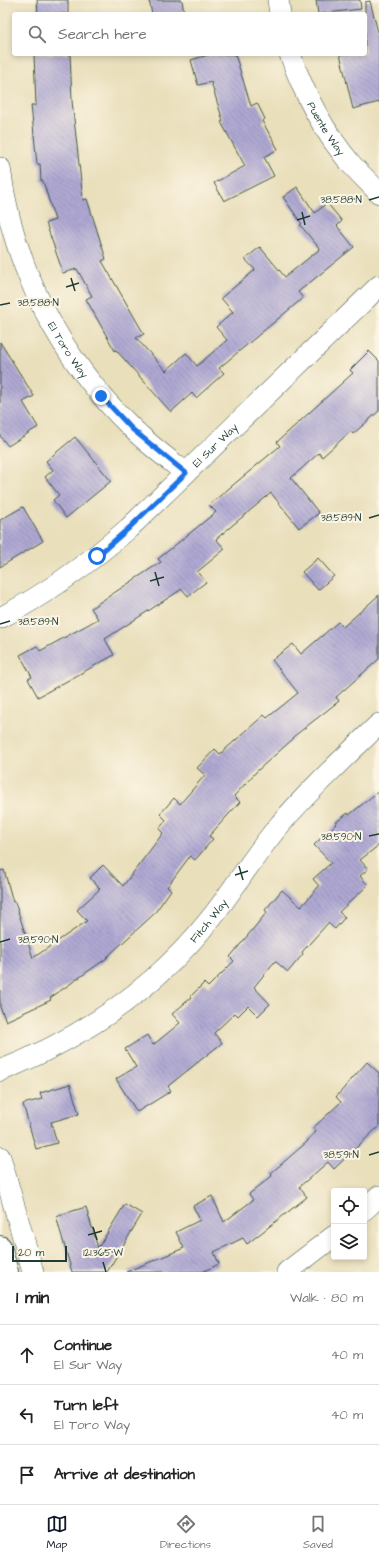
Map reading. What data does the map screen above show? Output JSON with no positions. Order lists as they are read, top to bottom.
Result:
{
  "streets": {
    "street": [
      "Puente Way",
      "El Toro Way",
      "El Sur Way",
      "Fitch Way"
    ]
  },
  "crossings": [
    ["El Toro Way", "El Sur Way"]
  ],
  "scale_bar": "20 m",
  "page": {
    "search": "Search here",
    "scale": "20 m",
    "heading": ["1 min", "Walk · 80 m"],
    "list": [
      ["Continue", "El Sur Way", "40 m"],
      ["Turn left", "El Toro Way", "40 m"],
      "Arrive at destination"
    ],
    "nav": ["Map", "Directions", "Saved"]
  },
  "coordinates": [
    "38.588°N",
    "38.589°N",
    "38.590°N",
    "38.591°N",
    "121.365°W"
  ]
}
